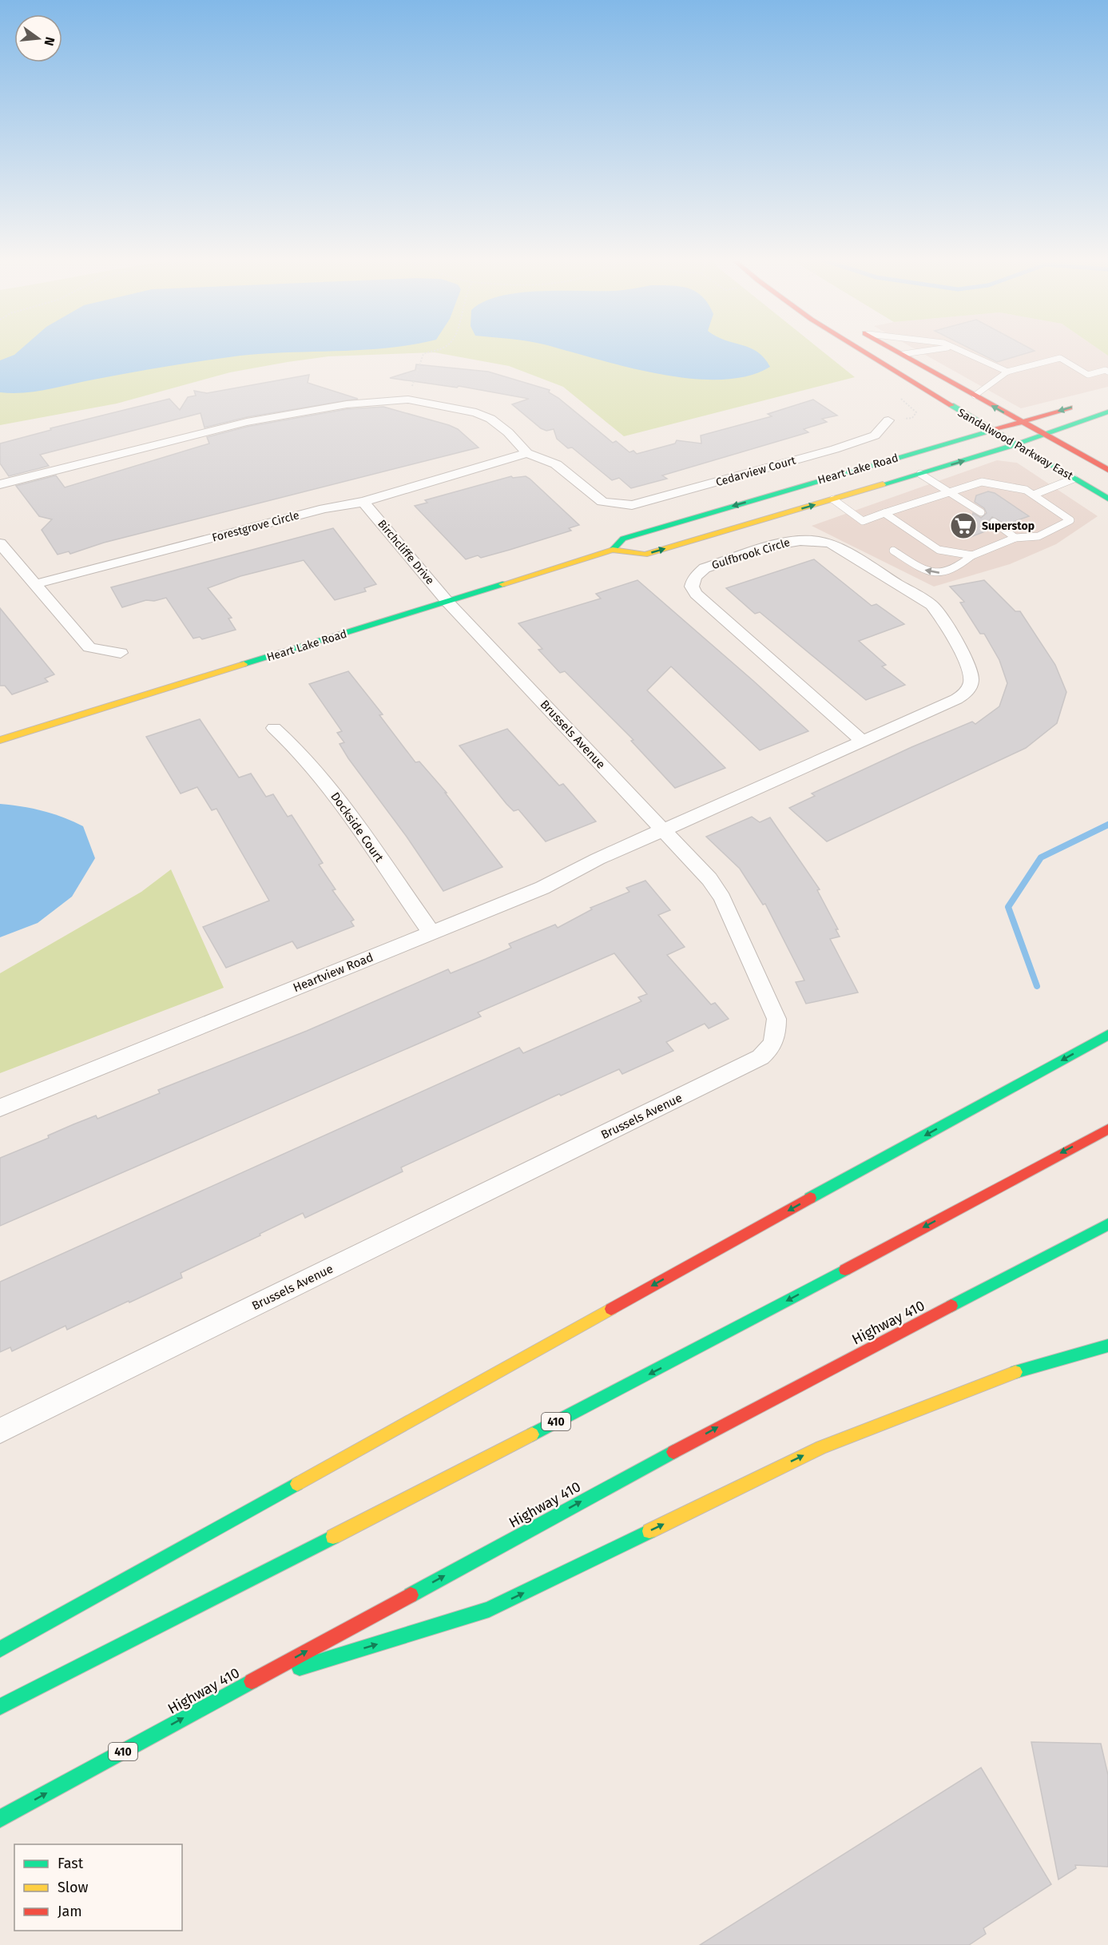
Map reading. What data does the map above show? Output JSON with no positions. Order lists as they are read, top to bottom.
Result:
{
  "streets": {
    "main road": [
      "Sandalwood Parkway East",
      "Heart Lake Road",
      "Highway 410",
      "410"
    ],
    "street": [
      "Cedarview Court",
      "Forestgrove Circle",
      "Birchcliffe Drive",
      "Gulfbrook Circle",
      "Brussels Avenue",
      "Dockside Court",
      "Heartview Road"
    ]
  },
  "crossings": [
    ["Sandalwood Parkway East", "Heart Lake Road"],
    ["Heart Lake Road", "Birchcliffe Drive"],
    ["Heart Lake Road", "Brussels Avenue"],
    ["Cedarview Court", "Forestgrove Circle"],
    ["Forestgrove Circle", "Birchcliffe Drive"],
    ["Birchcliffe Drive", "Brussels Avenue"],
    ["Gulfbrook Circle", "Brussels Avenue"],
    ["Gulfbrook Circle", "Heartview Road"],
    ["Brussels Avenue", "Heartview Road"],
    ["Dockside Court", "Heartview Road"]
  ],
  "places": {
    "supermarket": ["Superstop"]
  },
  "legend": ["Fast", "Slow", "Jam"],
  "north": "right"
}
